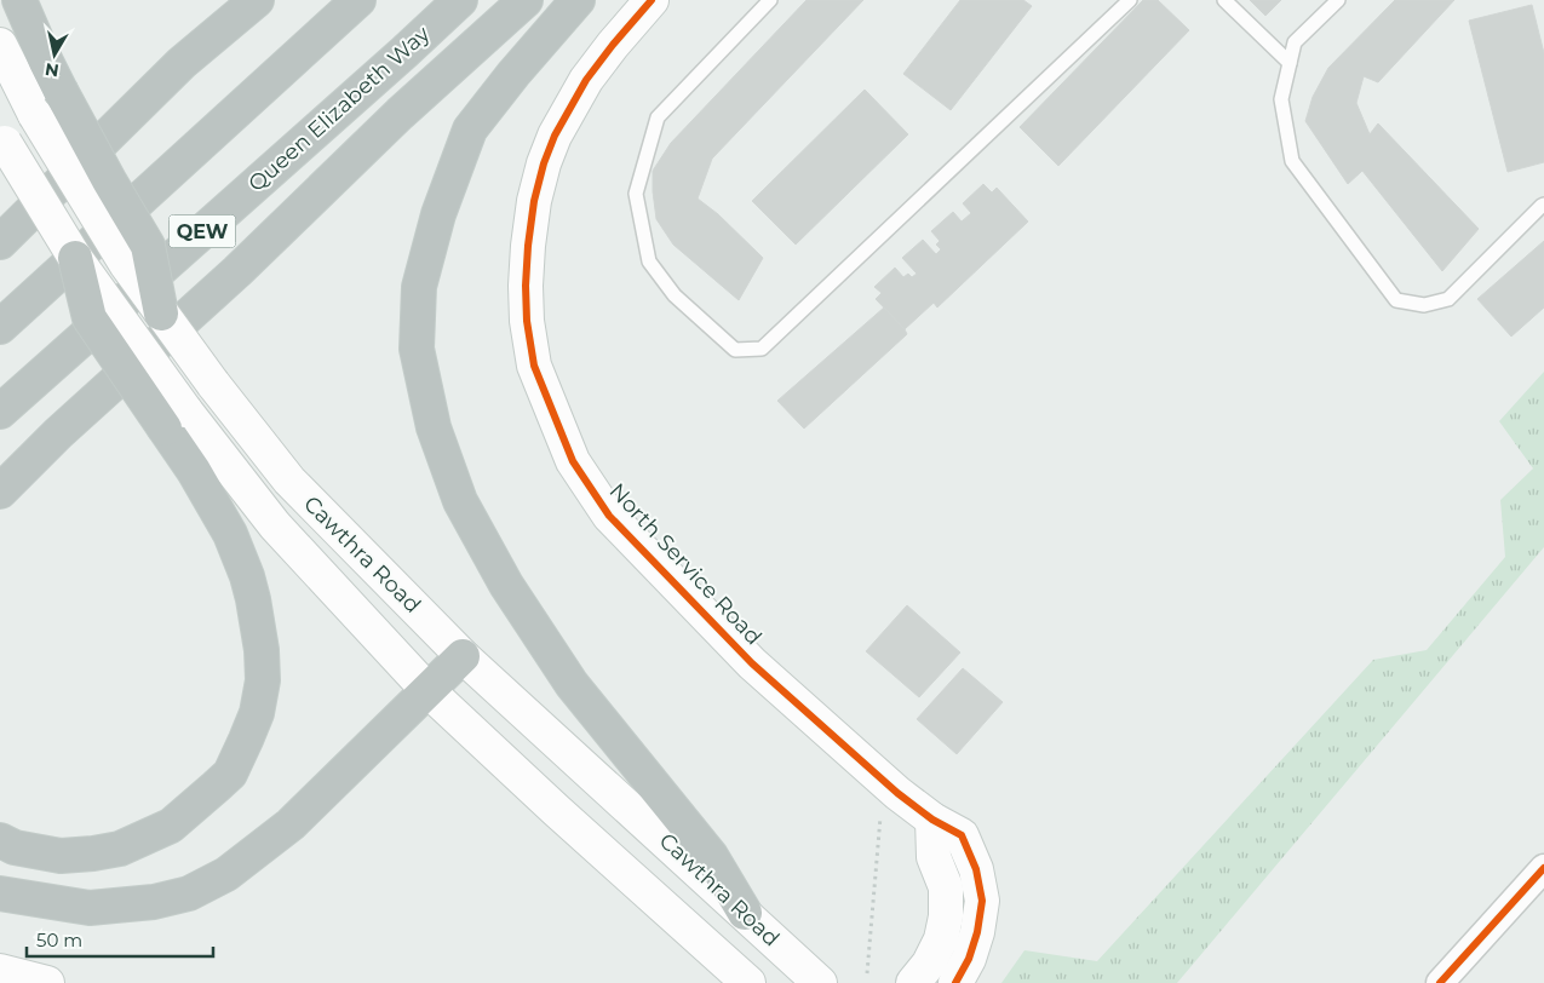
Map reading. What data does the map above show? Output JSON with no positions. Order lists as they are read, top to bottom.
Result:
{
  "streets": {
    "highway": ["Queen Elizabeth Way", "QEW"],
    "main road": ["Cawthra Road", "North Service Road"]
  },
  "scale_bar": "50 m",
  "north": "bottom"
}
